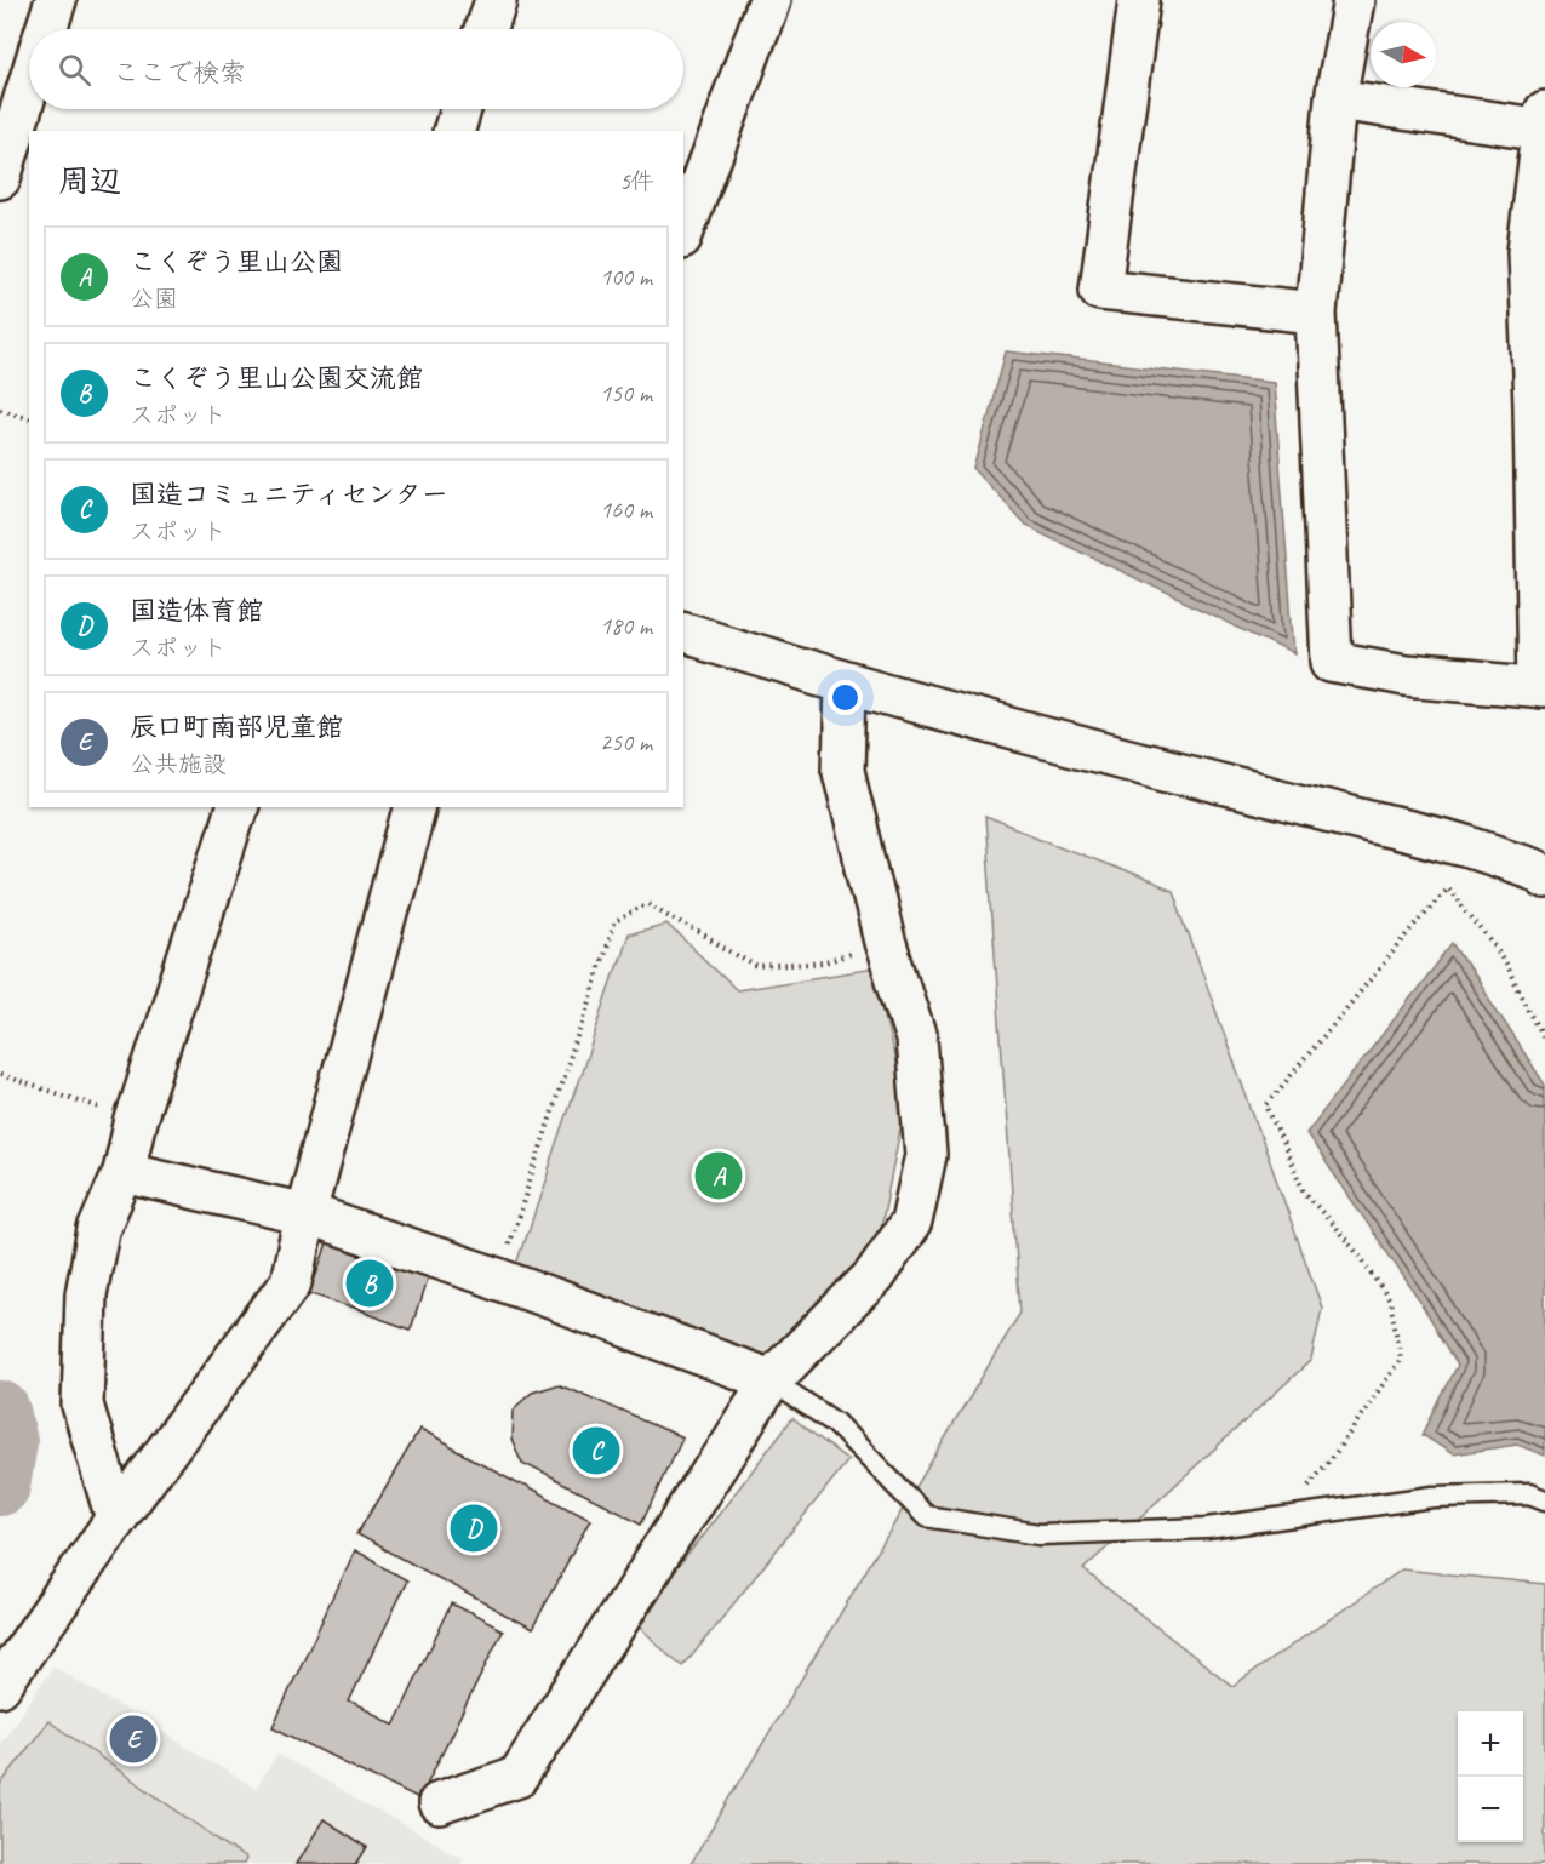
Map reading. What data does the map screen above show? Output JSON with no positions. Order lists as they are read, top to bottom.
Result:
{
  "north": "right",
  "page": {
    "search": "ここで検索",
    "heading": ["周辺", "5件"],
    "list": [
      {
        "mark": "A",
        "name": "こくぞう里山公園",
        "note": "公園",
        "value": "100 m"
      },
      {
        "mark": "B",
        "name": "こくぞう里山公園交流館",
        "note": "スポット",
        "value": "150 m"
      },
      {
        "mark": "C",
        "name": "国造コミュニティセンター",
        "note": "スポット",
        "value": "160 m"
      },
      {
        "mark": "D",
        "name": "国造体育館",
        "note": "スポット",
        "value": "180 m"
      },
      {
        "mark": "E",
        "name": "辰口町南部児童館",
        "note": "公共施設",
        "value": "250 m"
      }
    ],
    "pins": [
      "A",
      "B",
      "C",
      "D",
      "E"
    ],
    "map_buttons": ["+", "−"]
  }
}
